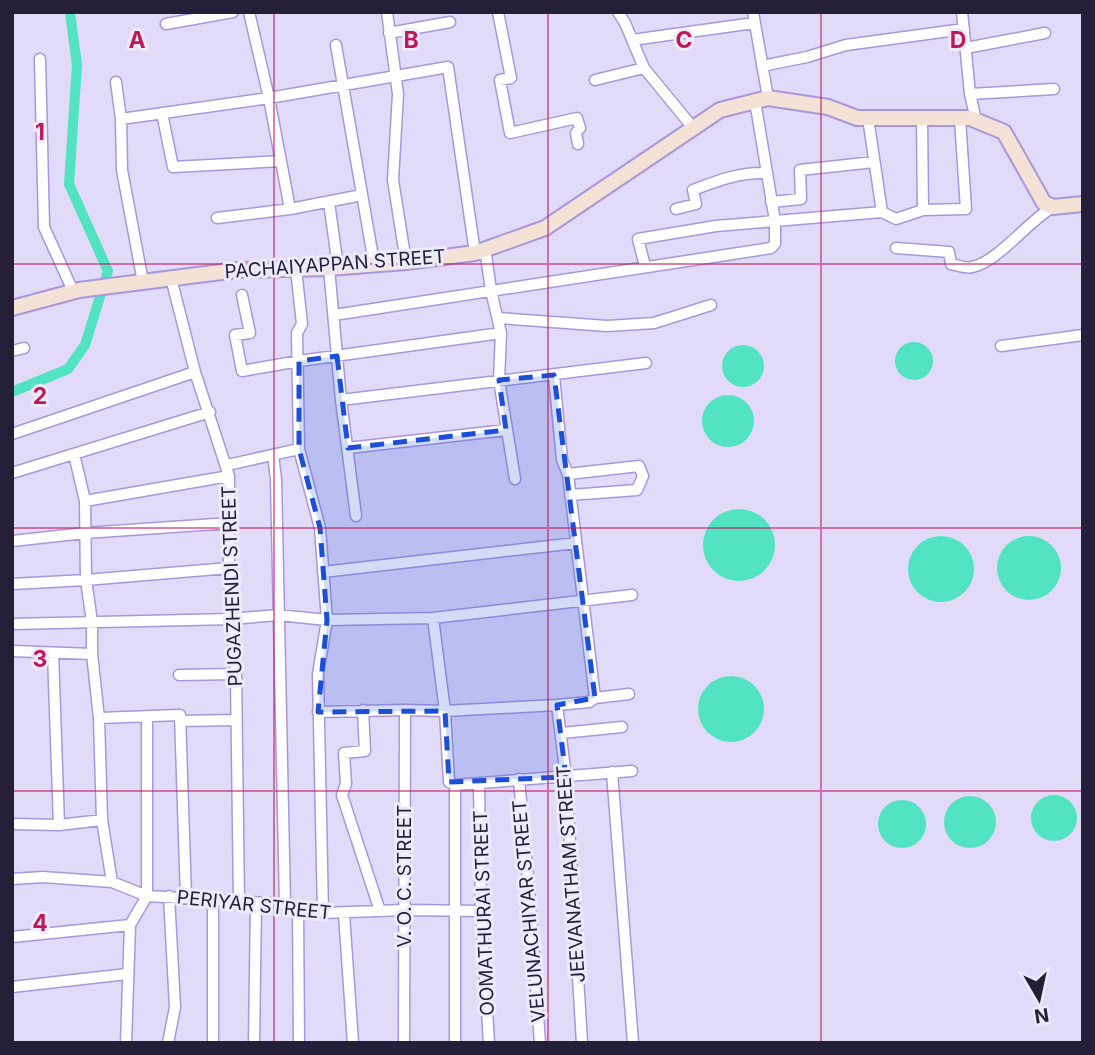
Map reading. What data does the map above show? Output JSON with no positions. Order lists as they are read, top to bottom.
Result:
{
  "streets": {
    "main road": ["PACHAIYAPPAN STREET"],
    "street": [
      "PUGAZHENDI STREET",
      "JEEVANATHAM STREET",
      "V. O. C. STREET",
      "PERIYAR STREET",
      "VELUNACHIYAR STREET",
      "OOMATHURAI STREET"
    ]
  },
  "crossings": [
    ["PACHAIYAPPAN STREET", "PUGAZHENDI STREET"],
    ["PUGAZHENDI STREET", "PERIYAR STREET"],
    ["V. O. C. STREET", "PERIYAR STREET"],
    ["PERIYAR STREET", "OOMATHURAI STREET"]
  ],
  "north": "bottom",
  "grid": {
    "columns": [
      "A",
      "B",
      "C",
      "D"
    ],
    "rows": [
      "1",
      "2",
      "3",
      "4"
    ]
  }
}
